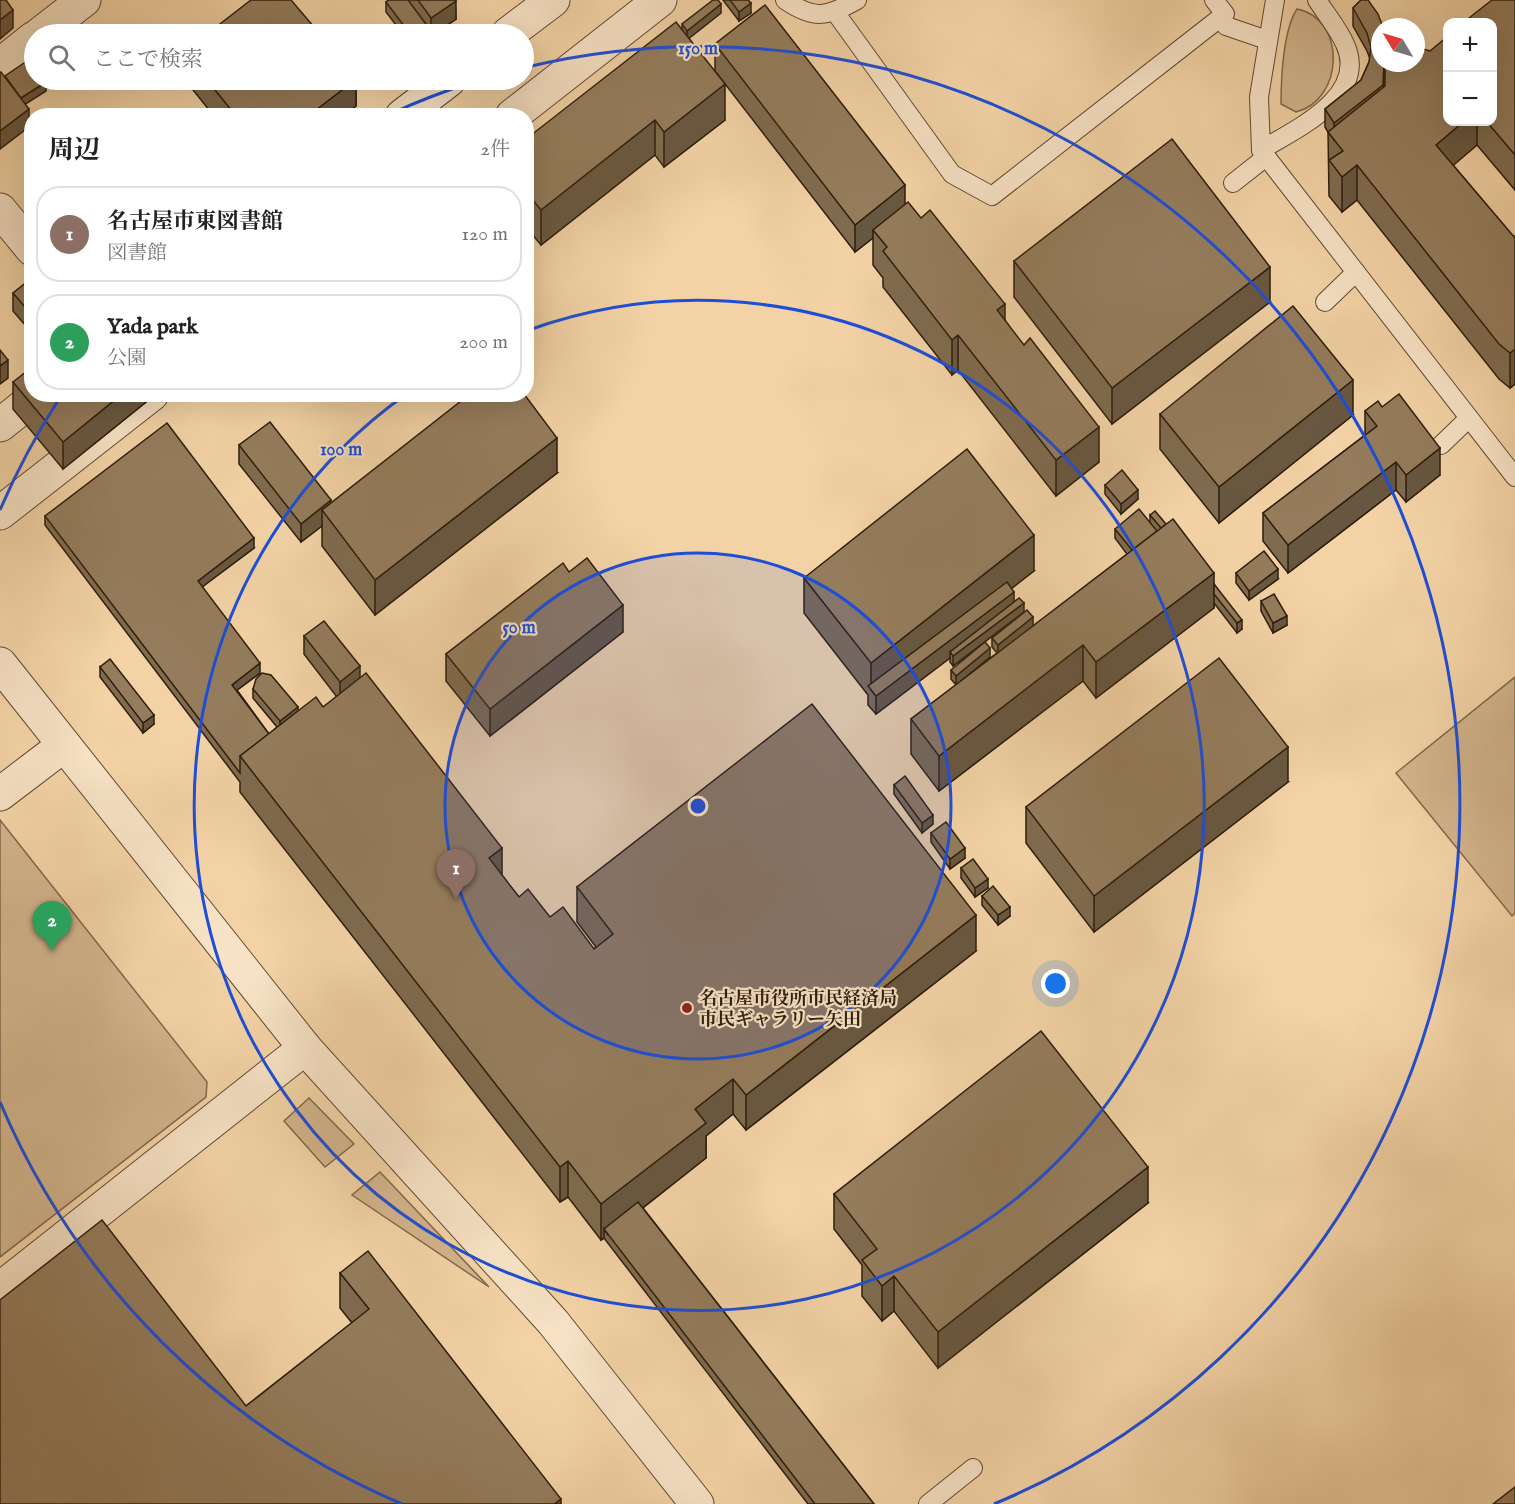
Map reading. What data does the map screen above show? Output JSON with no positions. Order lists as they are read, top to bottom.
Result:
{
  "places": ["名古屋市役所市民経済局 市民ギャラリー矢田"],
  "north": "top left",
  "page": {
    "map_buttons": ["+", "−"],
    "search": "ここで検索",
    "heading": ["周辺", "2件"],
    "list": [
      {
        "mark": "1",
        "name": "名古屋市東図書館",
        "note": "図書館",
        "value": "120 m"
      },
      {
        "mark": "2",
        "name": "Yada park",
        "note": "公園",
        "value": "200 m"
      }
    ],
    "pins": ["1", "2"]
  },
  "rings": ["150 m", "100 m", "50 m"]
}
